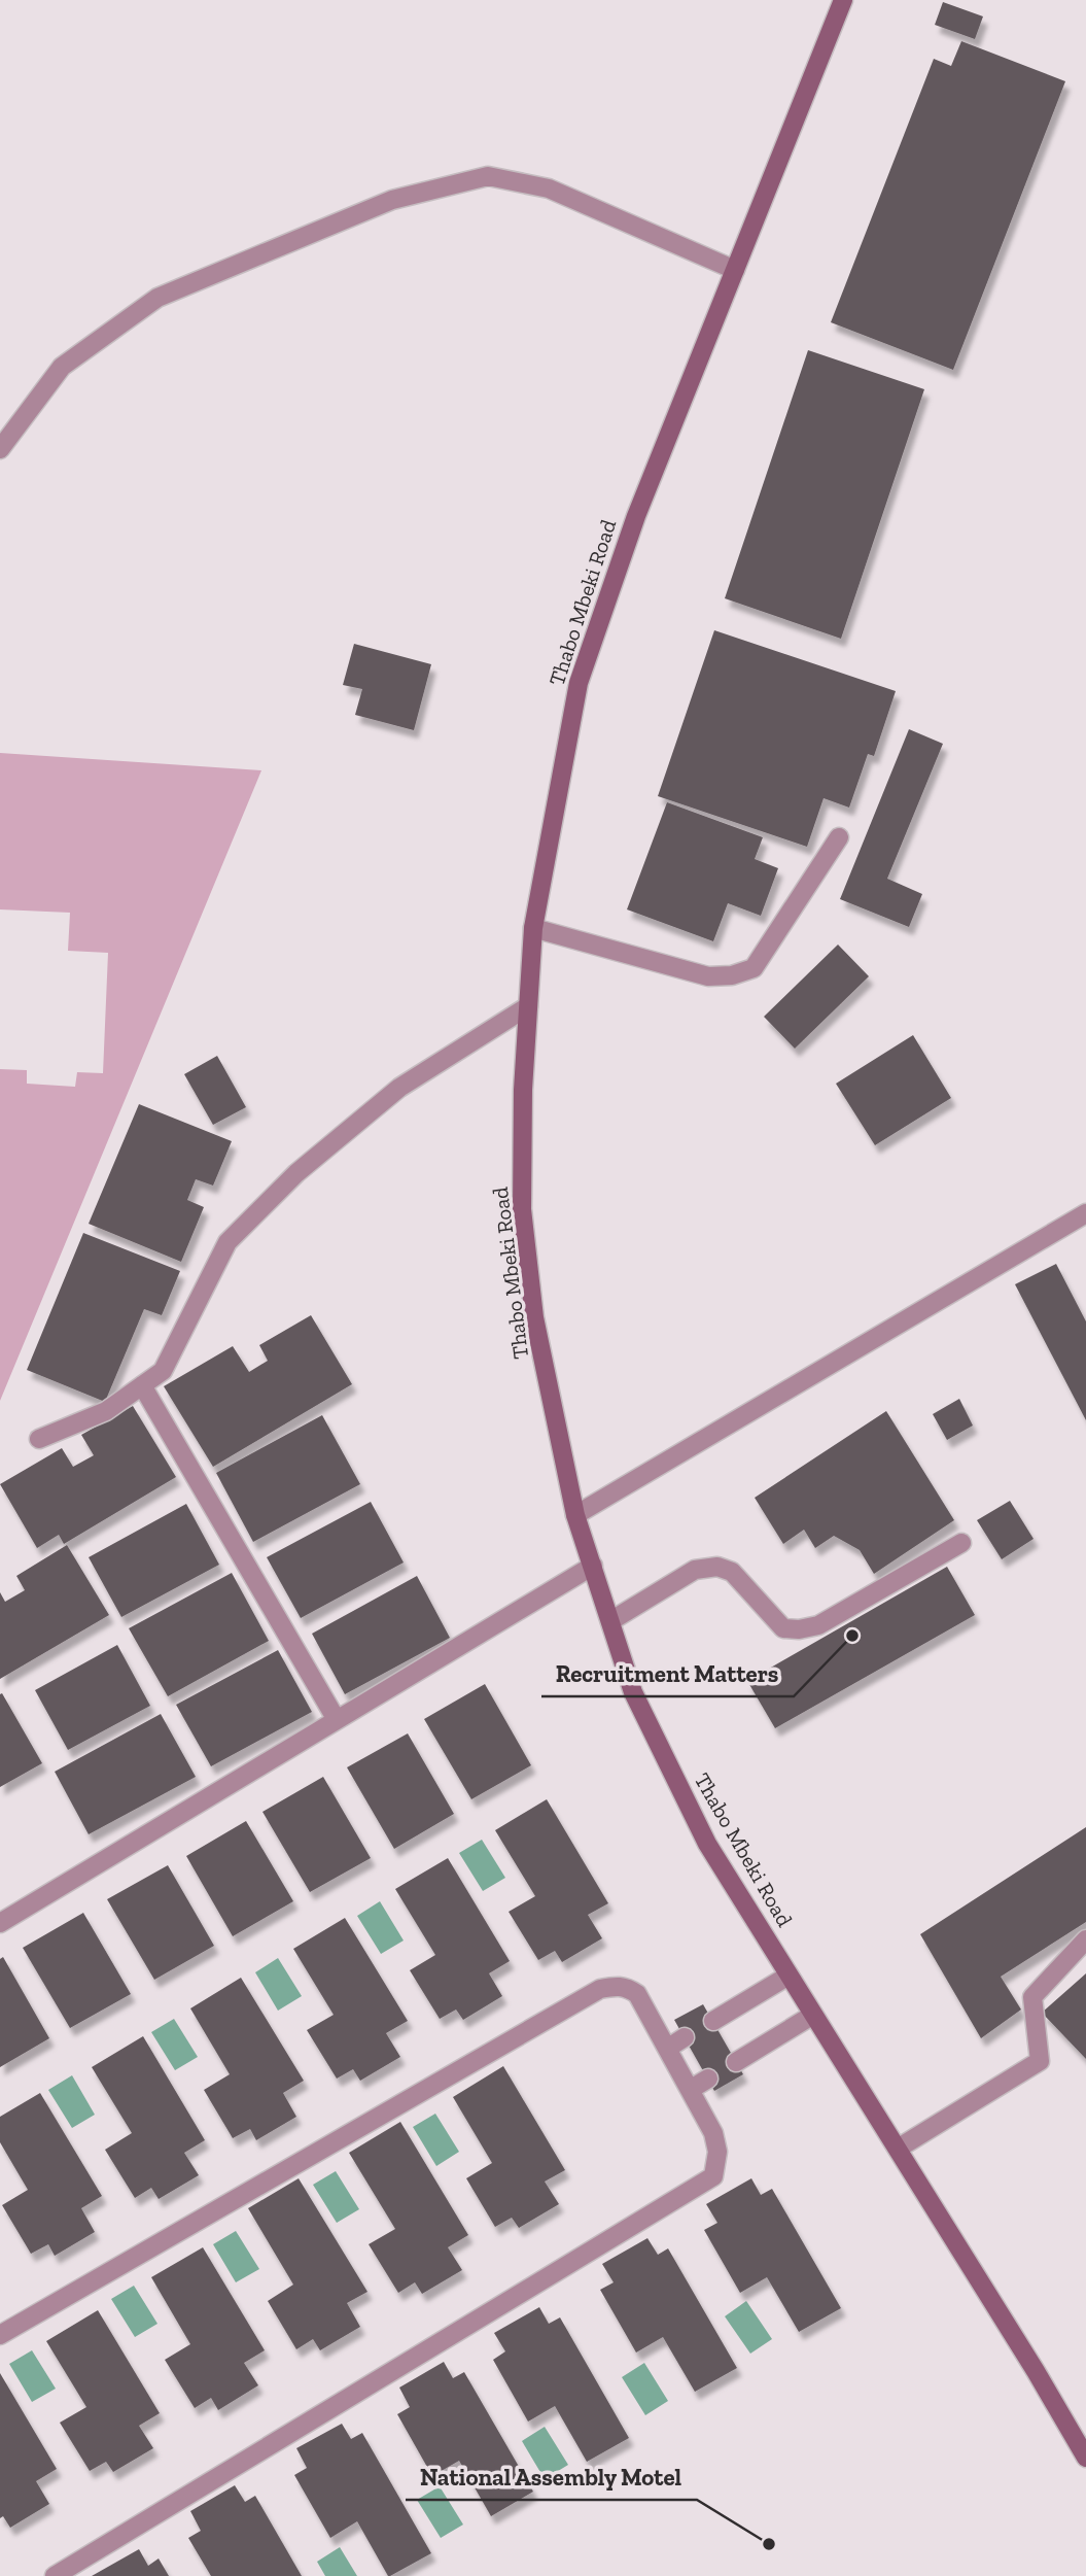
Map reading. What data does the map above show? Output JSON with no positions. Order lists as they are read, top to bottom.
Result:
{
  "streets": {
    "main road": ["Thabo Mbeki Road"]
  },
  "places": ["Recruitment Matters", "National Assembly Motel"]
}
